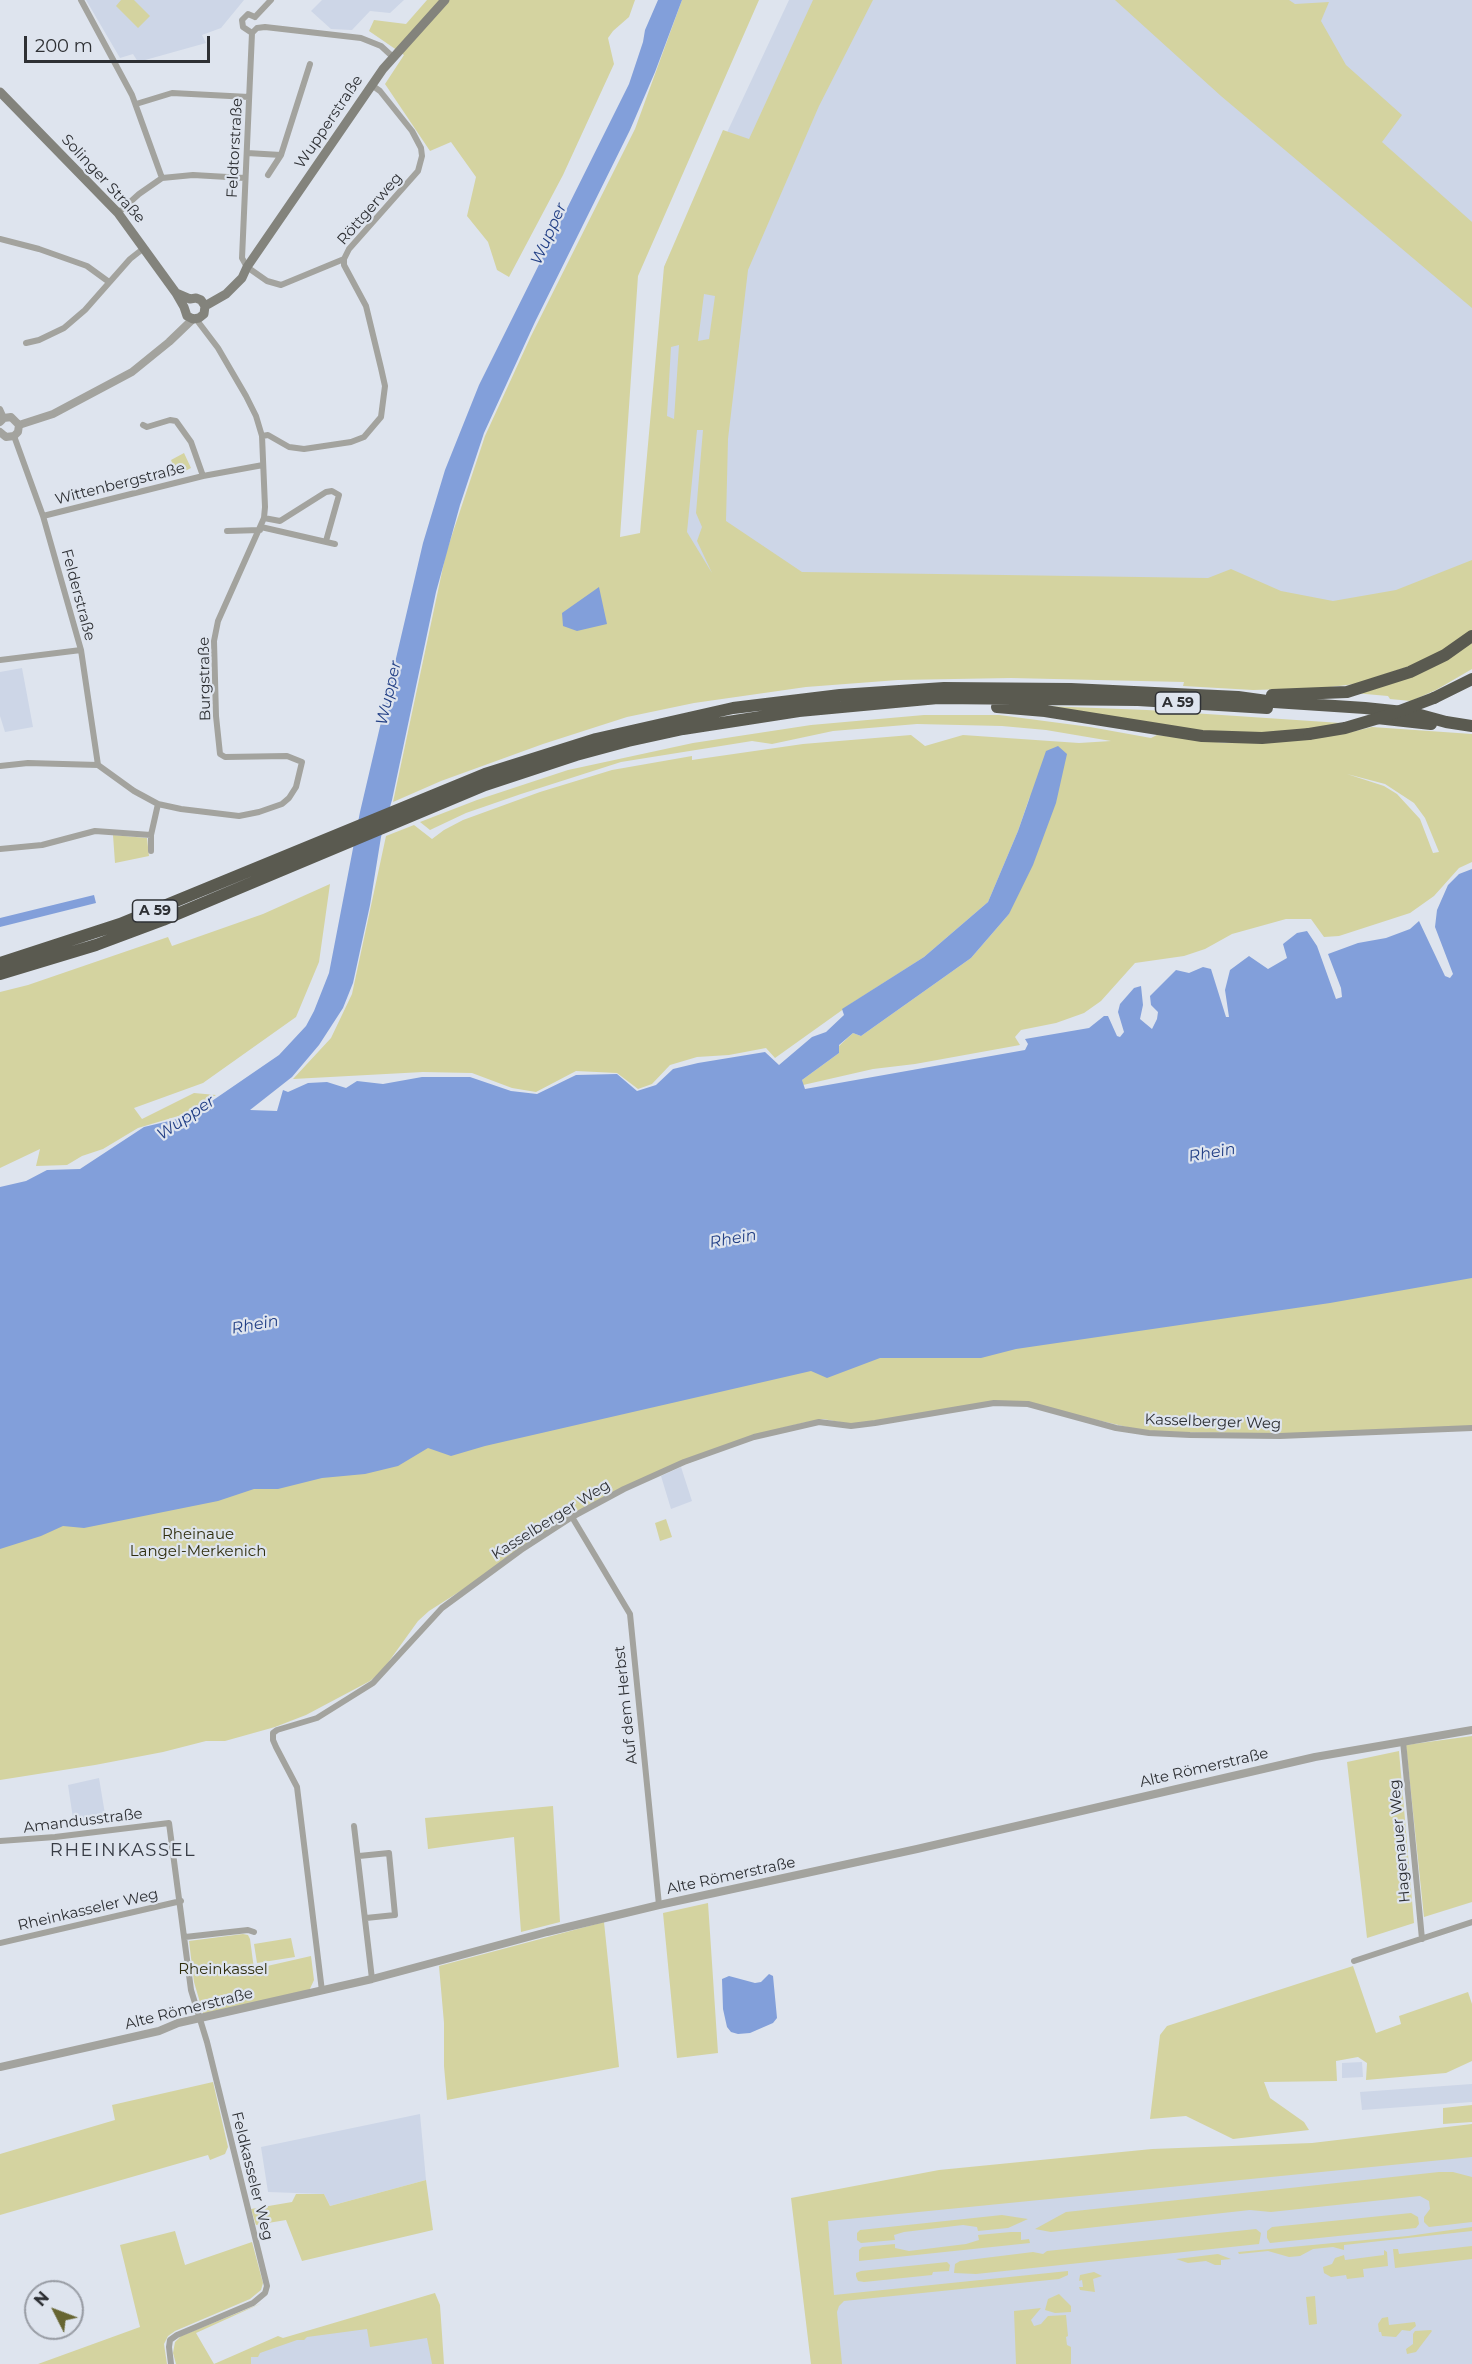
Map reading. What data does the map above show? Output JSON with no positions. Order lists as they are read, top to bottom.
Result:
{
  "streets": {
    "highway": ["A 59"],
    "main road": ["Wupperstraße", "Solinger Straße"],
    "street": [
      "Feldtorstraße",
      "Röttgerweg",
      "Wittenbergstraße",
      "Felderstraße",
      "Burgstraße",
      "Kasselberger Weg",
      "Auf dem Herbst",
      "Alte Römerstraße",
      "Amandusstraße",
      "Hagenauer Weg",
      "Rheinkasseler Weg",
      "Feldkasseler Weg"
    ]
  },
  "crossings": [
    ["Wupperstraße", "Feldtorstraße"],
    ["Wupperstraße", "Solinger Straße"],
    ["Wupperstraße", "Röttgerweg"],
    ["Wupperstraße", "Burgstraße"],
    ["Feldtorstraße", "Röttgerweg"],
    ["Solinger Straße", "Burgstraße"],
    ["Wittenbergstraße", "Felderstraße"],
    ["Wittenbergstraße", "Burgstraße"],
    ["Kasselberger Weg", "Auf dem Herbst"],
    ["Kasselberger Weg", "Alte Römerstraße"],
    ["Auf dem Herbst", "Alte Römerstraße"],
    ["Alte Römerstraße", "Hagenauer Weg"],
    ["Alte Römerstraße", "Feldkasseler Weg"],
    ["Amandusstraße", "Feldkasseler Weg"],
    ["Rheinkasseler Weg", "Feldkasseler Weg"]
  ],
  "districts": ["RHEINKASSEL"],
  "water": ["Wupper", "Rhein"],
  "parks": ["Rheinaue Langel-Merkenich", "Rheinkassel"],
  "scale_bar": "200 m",
  "north": "top left"
}
